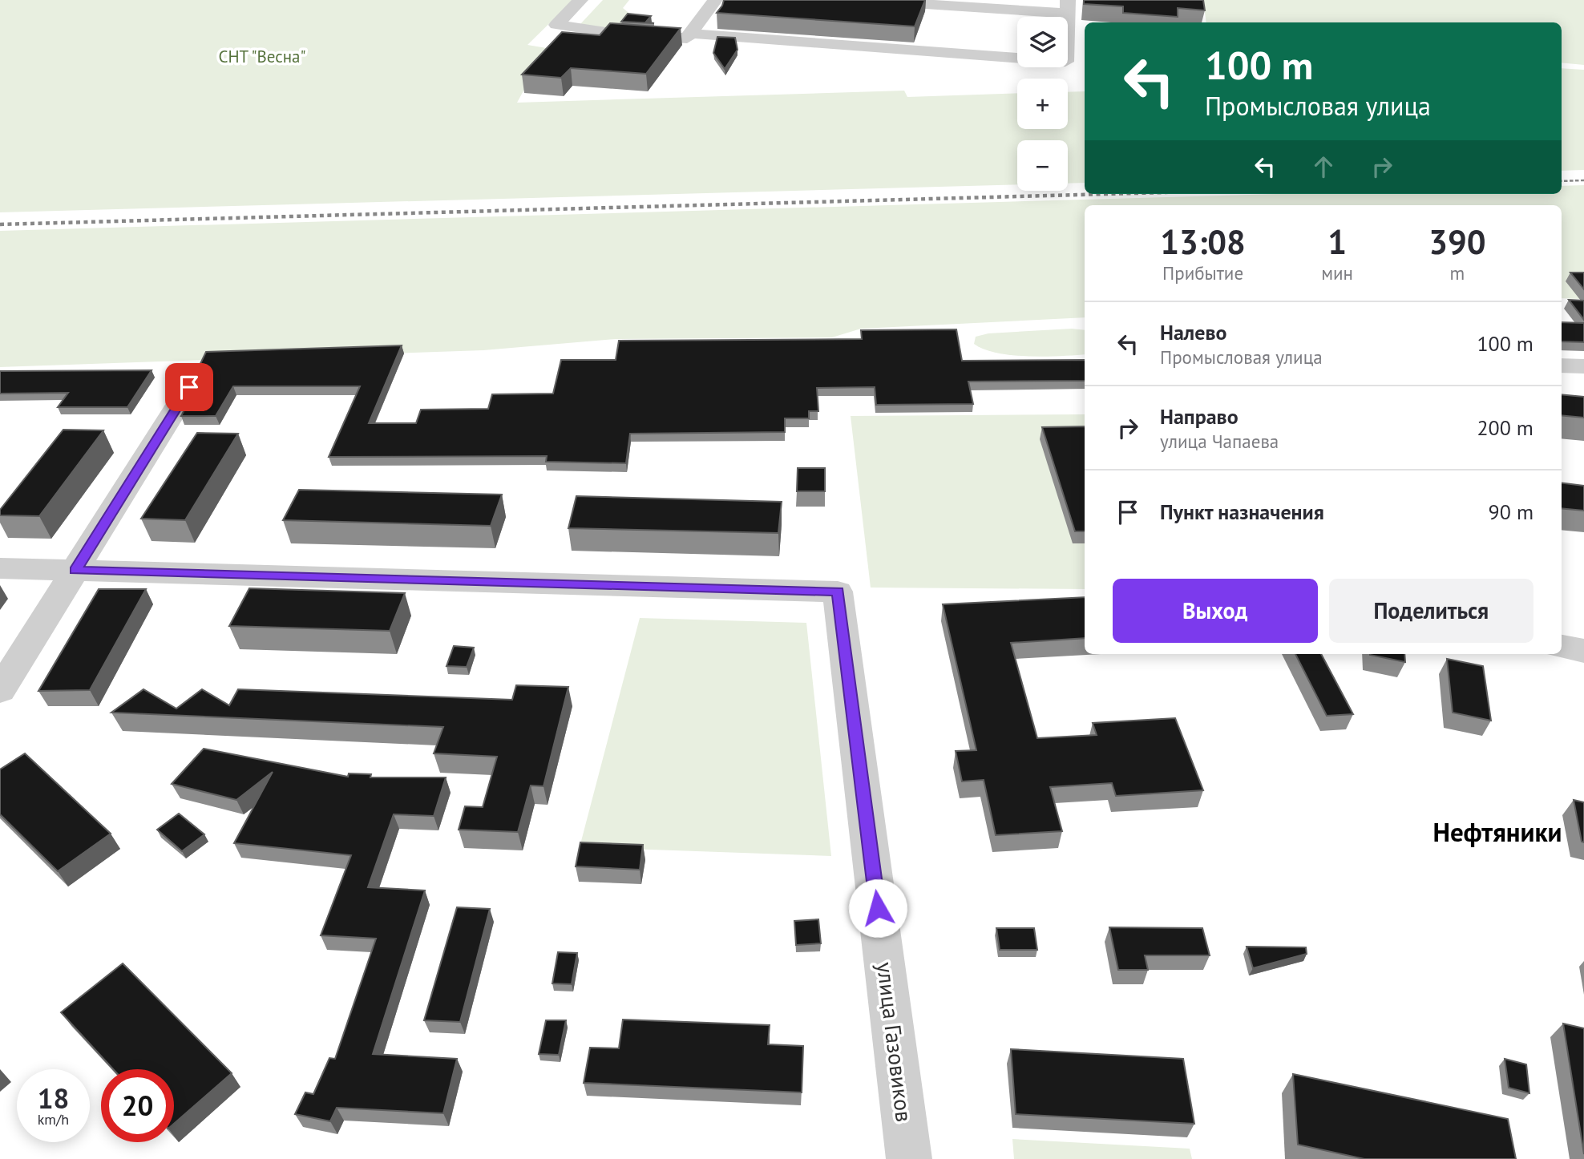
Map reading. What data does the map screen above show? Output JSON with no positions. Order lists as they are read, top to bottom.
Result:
{
  "streets": {
    "street": ["улица Газовиков"]
  },
  "districts": ["Нефтяники"],
  "parks": ["СНТ \"Весна\""],
  "page": {
    "map_buttons": ["+", "−"],
    "turn": ["100 m", "Промысловая улица"],
    "eta": [
      "13:08",
      "Прибытие",
      "1",
      "мин",
      "390",
      "m"
    ],
    "list": [
      {
        "name": "Налево",
        "note": "Промысловая улица",
        "value": "100 m"
      },
      {
        "name": "Направо",
        "note": "улица Чапаева",
        "value": "200 m"
      },
      {
        "name": "Пункт назначения",
        "value": "90 m"
      }
    ],
    "buttons": ["Выход", "Поделиться"],
    "speed": "18 km/h",
    "limit": "20"
  }
}
